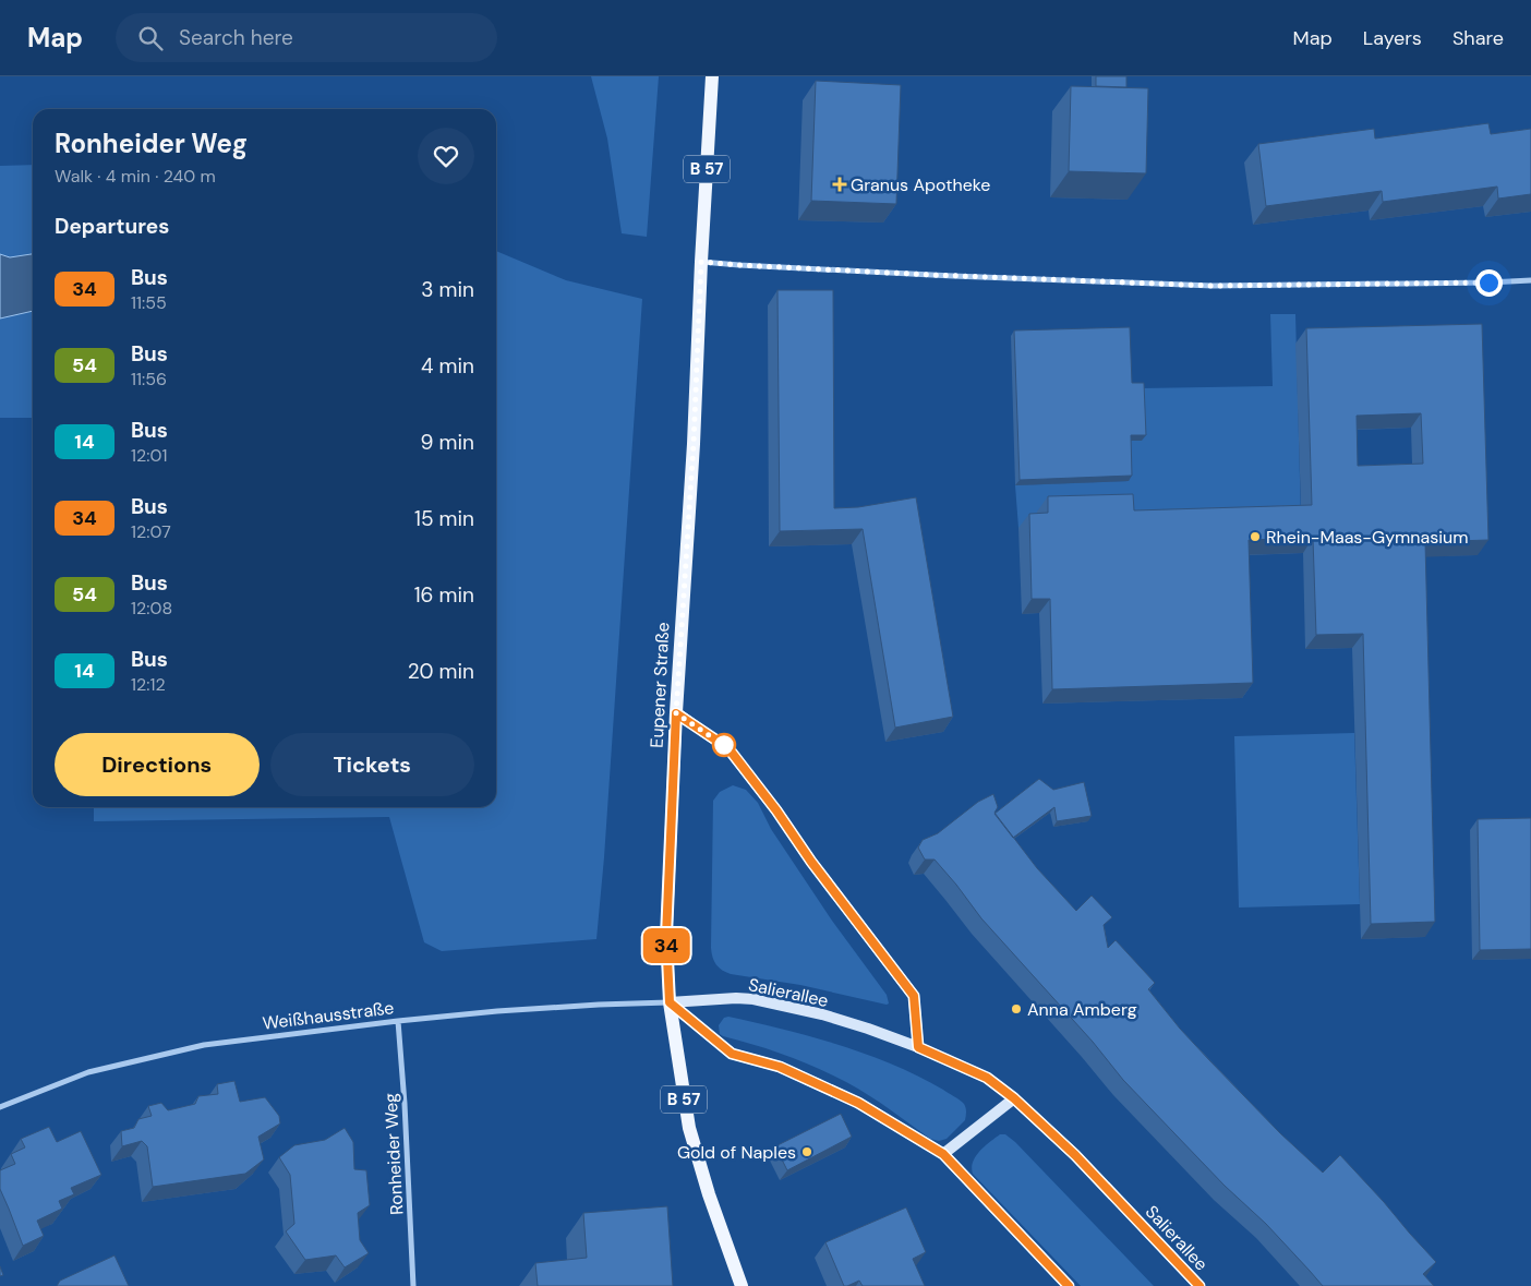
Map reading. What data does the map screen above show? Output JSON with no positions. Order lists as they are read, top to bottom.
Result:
{
  "streets": {
    "main road": ["B 57", "Eupener Straße"],
    "street": ["Salierallee", "Weißhausstraße", "Ronheider Weg"]
  },
  "crossings": [
    ["Eupener Straße", "Salierallee"],
    ["Eupener Straße", "Weißhausstraße"],
    ["Salierallee", "Weißhausstraße"],
    ["Weißhausstraße", "Ronheider Weg"]
  ],
  "places": {
    "health": ["Granus Apotheke"],
    "other": ["Rhein-Maas-Gymnasium", "Anna Amberg", "Gold of Naples"]
  },
  "lines": ["bus line 34"],
  "page": {
    "header": "Map",
    "search": "Search here",
    "nav": ["Map", "Layers", "Share"],
    "on_map": "34",
    "heading": [
      ["Ronheider Weg", "Walk · 4 min · 240 m"],
      "Departures"
    ],
    "list": [
      {
        "mark": "34",
        "name": "Bus",
        "note": "11:55",
        "value": "3 min"
      },
      {
        "mark": "54",
        "name": "Bus",
        "note": "11:56",
        "value": "4 min"
      },
      {
        "mark": "14",
        "name": "Bus",
        "note": "12:01",
        "value": "9 min"
      },
      {
        "mark": "34",
        "name": "Bus",
        "note": "12:07",
        "value": "15 min"
      },
      {
        "mark": "54",
        "name": "Bus",
        "note": "12:08",
        "value": "16 min"
      },
      {
        "mark": "14",
        "name": "Bus",
        "note": "12:12",
        "value": "20 min"
      }
    ],
    "buttons": ["Directions", "Tickets"]
  }
}
